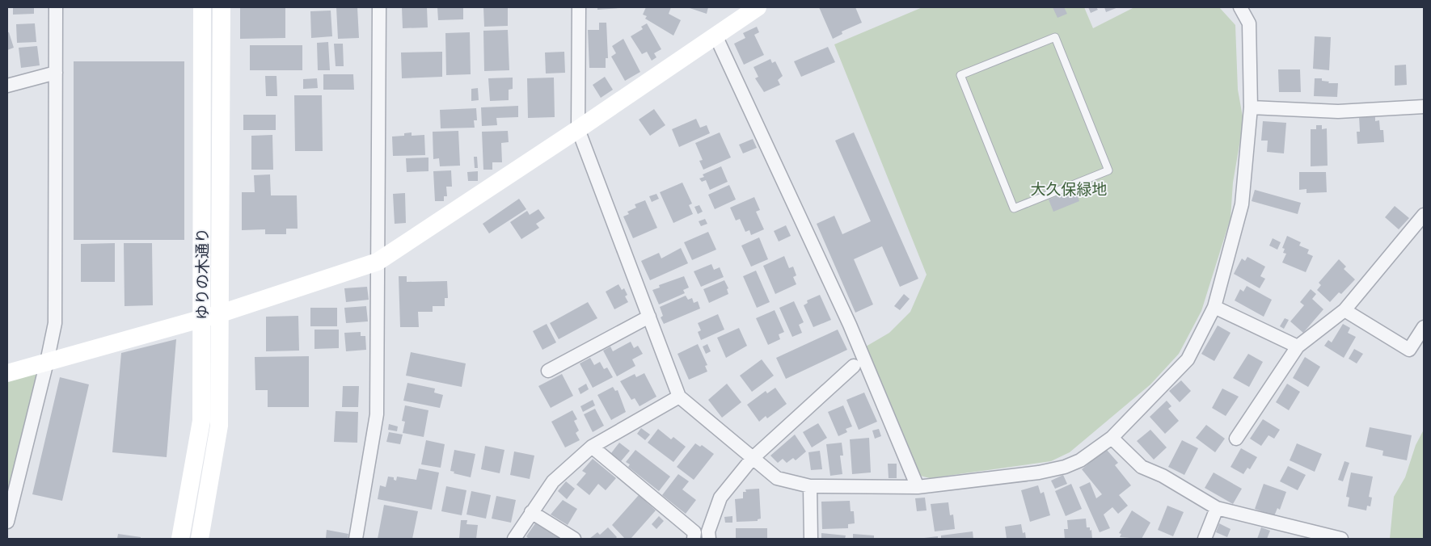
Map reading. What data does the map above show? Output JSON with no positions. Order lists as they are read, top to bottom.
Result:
{
  "streets": {
    "street": ["ゆりの木通り"]
  },
  "parks": ["大久保緑地"]
}
